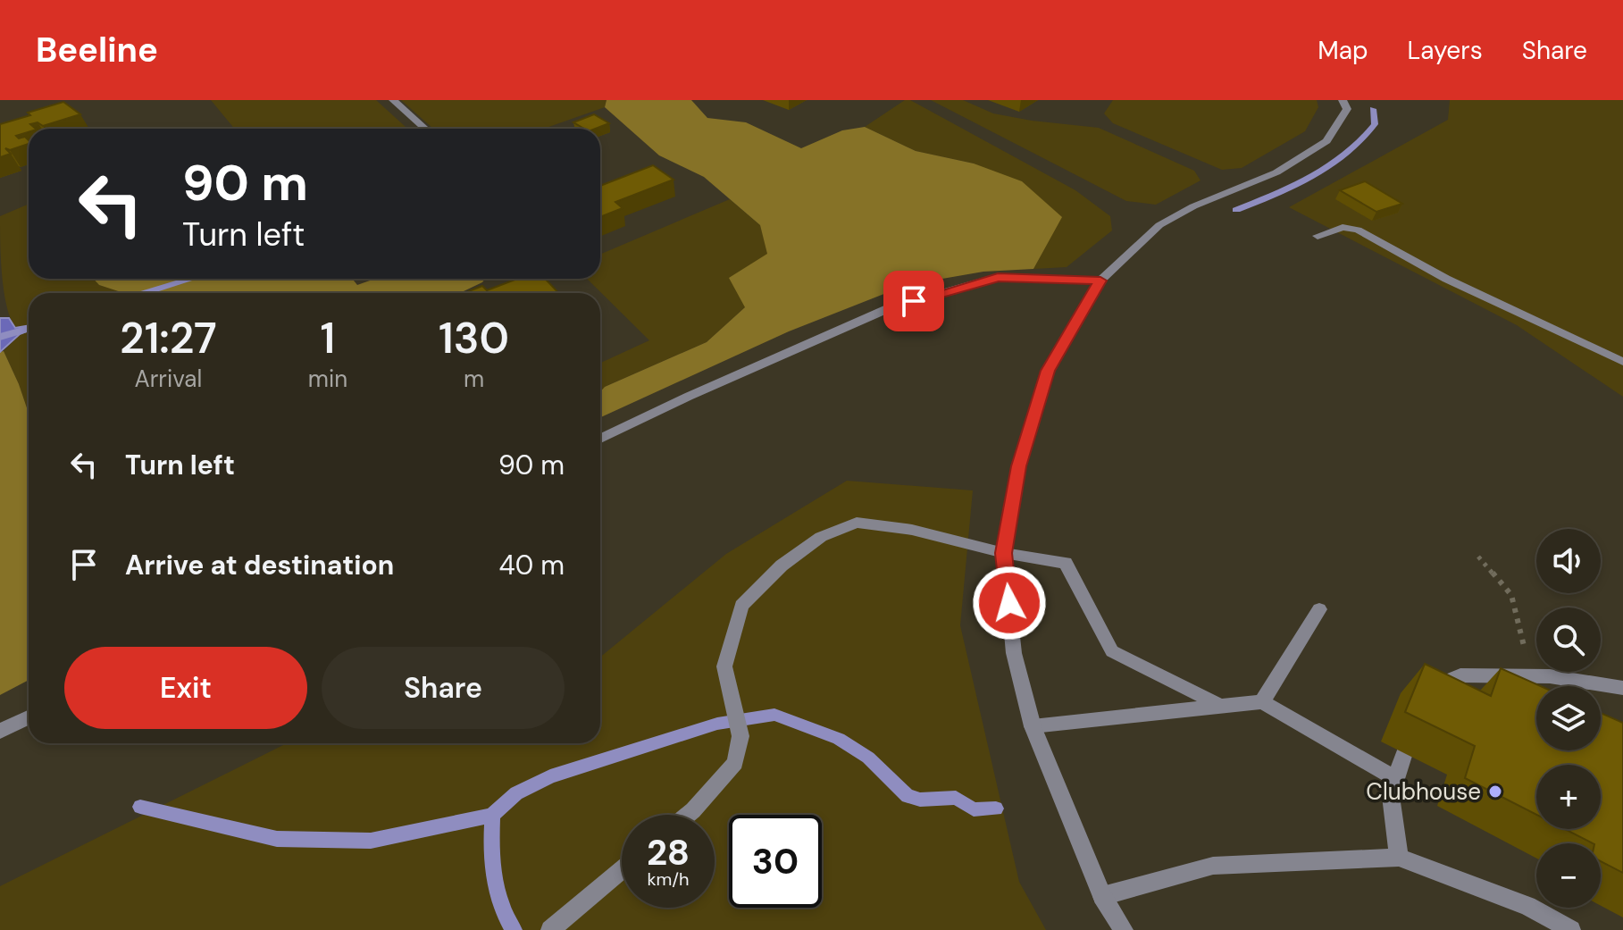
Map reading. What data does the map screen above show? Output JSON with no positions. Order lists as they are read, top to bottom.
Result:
{
  "places": ["Clubhouse"],
  "page": {
    "header": "Beeline",
    "nav": ["Map", "Layers", "Share"],
    "turn": ["90 m", "Turn left"],
    "eta": [
      "21:27",
      "Arrival",
      "1",
      "min",
      "130",
      "m"
    ],
    "list": [
      {
        "name": "Turn left",
        "value": "90 m"
      },
      {
        "name": "Arrive at destination",
        "value": "40 m"
      }
    ],
    "map_buttons": ["+", "−"],
    "buttons": ["Exit", "Share"],
    "speed": "28 km/h",
    "limit": "30"
  }
}
